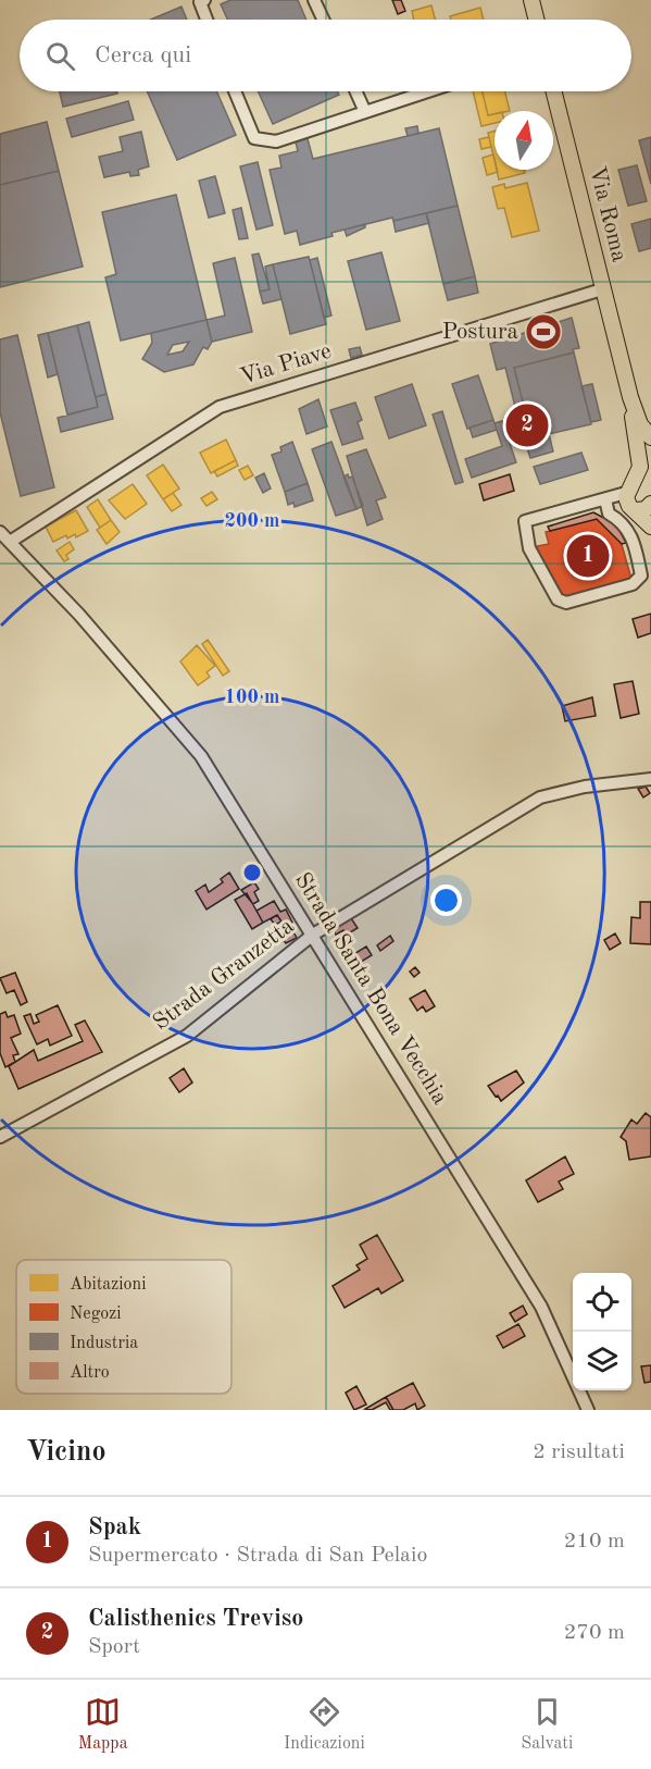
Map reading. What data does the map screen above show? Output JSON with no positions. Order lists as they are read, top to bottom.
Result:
{
  "streets": {
    "main road": ["Via Roma"],
    "street": ["Via Piave", "Strada Granzetta", "Strada Santa Bona Vecchia"]
  },
  "crossings": [
    ["Via Roma", "Via Piave"],
    ["Via Piave", "Strada Santa Bona Vecchia"],
    ["Strada Granzetta", "Strada Santa Bona Vecchia"]
  ],
  "places": {
    "sports": ["Postura"]
  },
  "legend": [
    "Abitazioni",
    "Negozi",
    "Industria",
    "Altro"
  ],
  "north": "top",
  "page": {
    "search": "Cerca qui",
    "pins": ["2", "1"],
    "heading": ["Vicino", "2 risultati"],
    "list": [
      {
        "mark": "1",
        "name": "Spak",
        "note": "Supermercato · Strada di San Pelaio",
        "value": "210 m"
      },
      {
        "mark": "2",
        "name": "Calisthenics Treviso",
        "note": "Sport",
        "value": "270 m"
      }
    ],
    "nav": ["Mappa", "Indicazioni", "Salvati"]
  },
  "rings": ["200 m", "100 m"]
}
